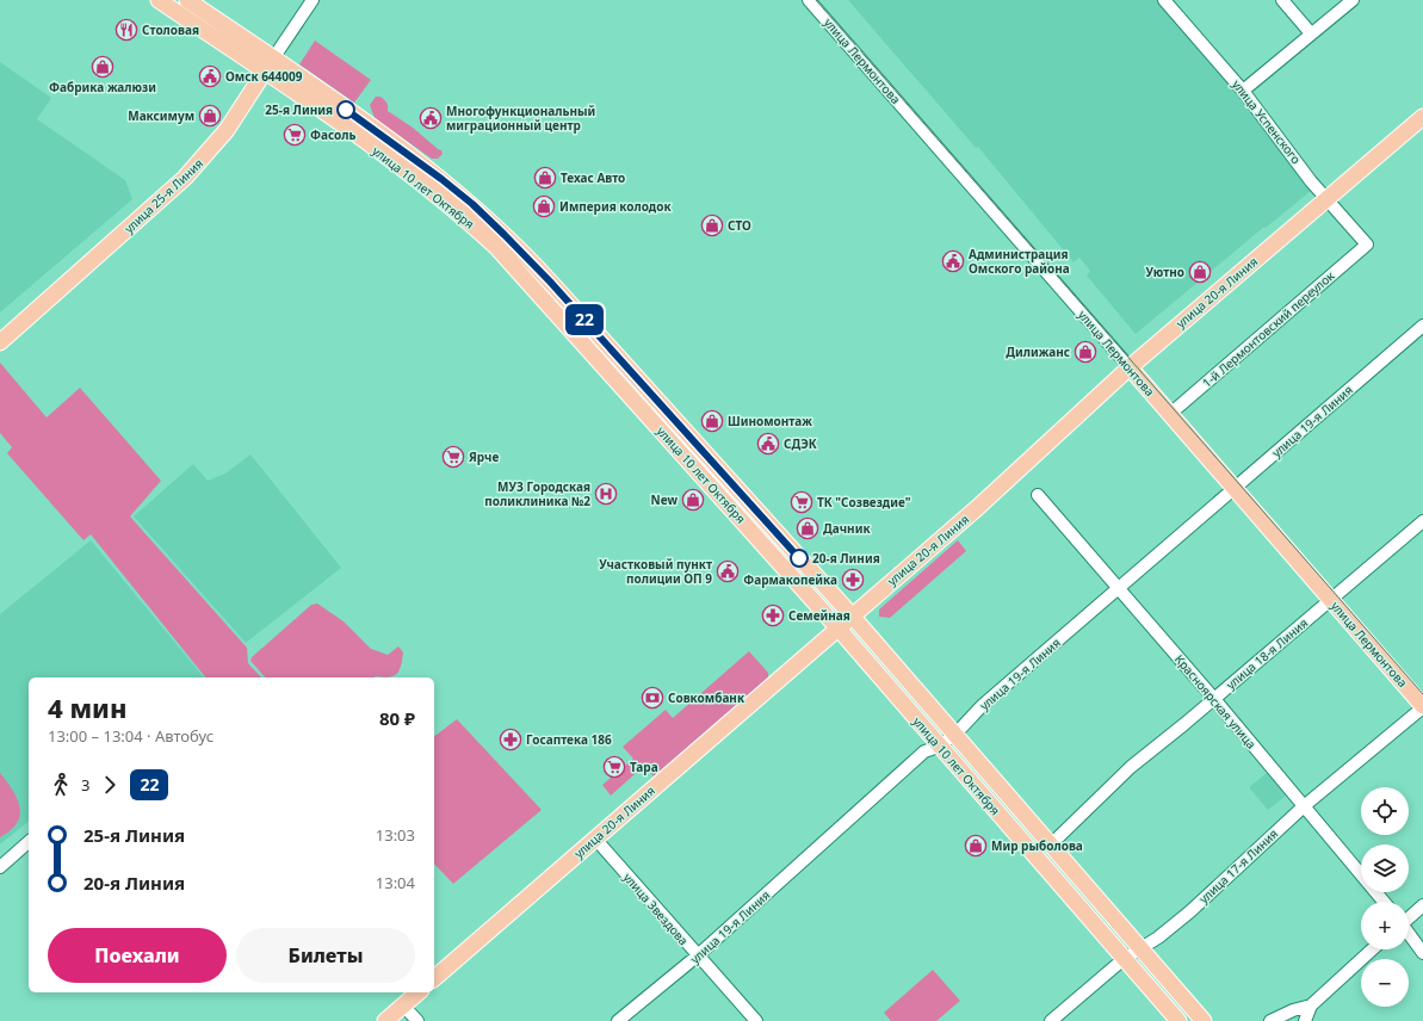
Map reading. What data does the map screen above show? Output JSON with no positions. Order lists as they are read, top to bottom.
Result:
{
  "streets": {
    "main road": [
      "улица Лермонтова",
      "улица 10 лет Октября",
      "улица 25-я Линия",
      "улица 20-я Линия"
    ],
    "street": [
      "улица Успенского",
      "1-й Лермонтовский переулок",
      "улица 19-я Линия",
      "улица 18-я Линия",
      "Красноярская улица",
      "улица 17-я Линия",
      "улица Звездова"
    ]
  },
  "crossings": [
    ["улица Лермонтова", "улица 20-я Линия"],
    ["улица Лермонтова", "1-й Лермонтовский переулок"],
    ["улица Лермонтова", "улица 19-я Линия"],
    ["улица Лермонтова", "улица 18-я Линия"],
    ["улица Лермонтова", "улица 17-я Линия"],
    ["улица Успенского", "улица 20-я Линия"],
    ["улица Успенского", "1-й Лермонтовский переулок"],
    ["улица 10 лет Октября", "улица 25-я Линия"],
    ["улица 10 лет Октября", "улица 20-я Линия"],
    ["улица 10 лет Октября", "улица 19-я Линия"],
    ["улица 10 лет Октября", "улица 18-я Линия"],
    ["улица 10 лет Октября", "улица 17-я Линия"],
    ["улица 20-я Линия", "улица Звездова"],
    ["улица 19-я Линия", "Красноярская улица"],
    ["улица 19-я Линия", "улица Звездова"],
    ["улица 18-я Линия", "Красноярская улица"],
    ["Красноярская улица", "улица 17-я Линия"]
  ],
  "places": {
    "restaurant": ["Столовая"],
    "shop": [
      "Фабрика жалюзи",
      "Максимум",
      "Техас Авто",
      "Империя колодок",
      "СТО",
      "Уютно",
      "Дилижанс",
      "Шиномонтаж",
      "New",
      "Дачник",
      "Мир рыболова"
    ],
    "public building": [
      "Омск 644009",
      "Многофункциональный миграционный центр",
      "Администрация Омского района",
      "СДЭК",
      "Участковый пункт полиции ОП 9"
    ],
    "other": ["25-я Линия", "20-я Линия"],
    "supermarket": [
      "Фасоль",
      "Ярче",
      "ТК \"Созвездие\"",
      "Тара"
    ],
    "hospital": ["МУЗ Городская поликлиника №2"],
    "pharmacy": ["Фармакопейка", "Семейная", "Госаптека 186"],
    "bank": ["Совкомбанк"]
  },
  "lines": ["bus line 22"],
  "page": {
    "on_map": "22",
    "heading": ["4 мин", "13:00 – 13:04 · Автобус", "80 ₽"],
    "legs": ["3", "22"],
    "map_buttons": ["+", "−"],
    "list": [
      {
        "name": "25-я Линия",
        "value": "13:03"
      },
      {
        "name": "20-я Линия",
        "value": "13:04"
      }
    ],
    "buttons": ["Поехали", "Билеты"]
  }
}
